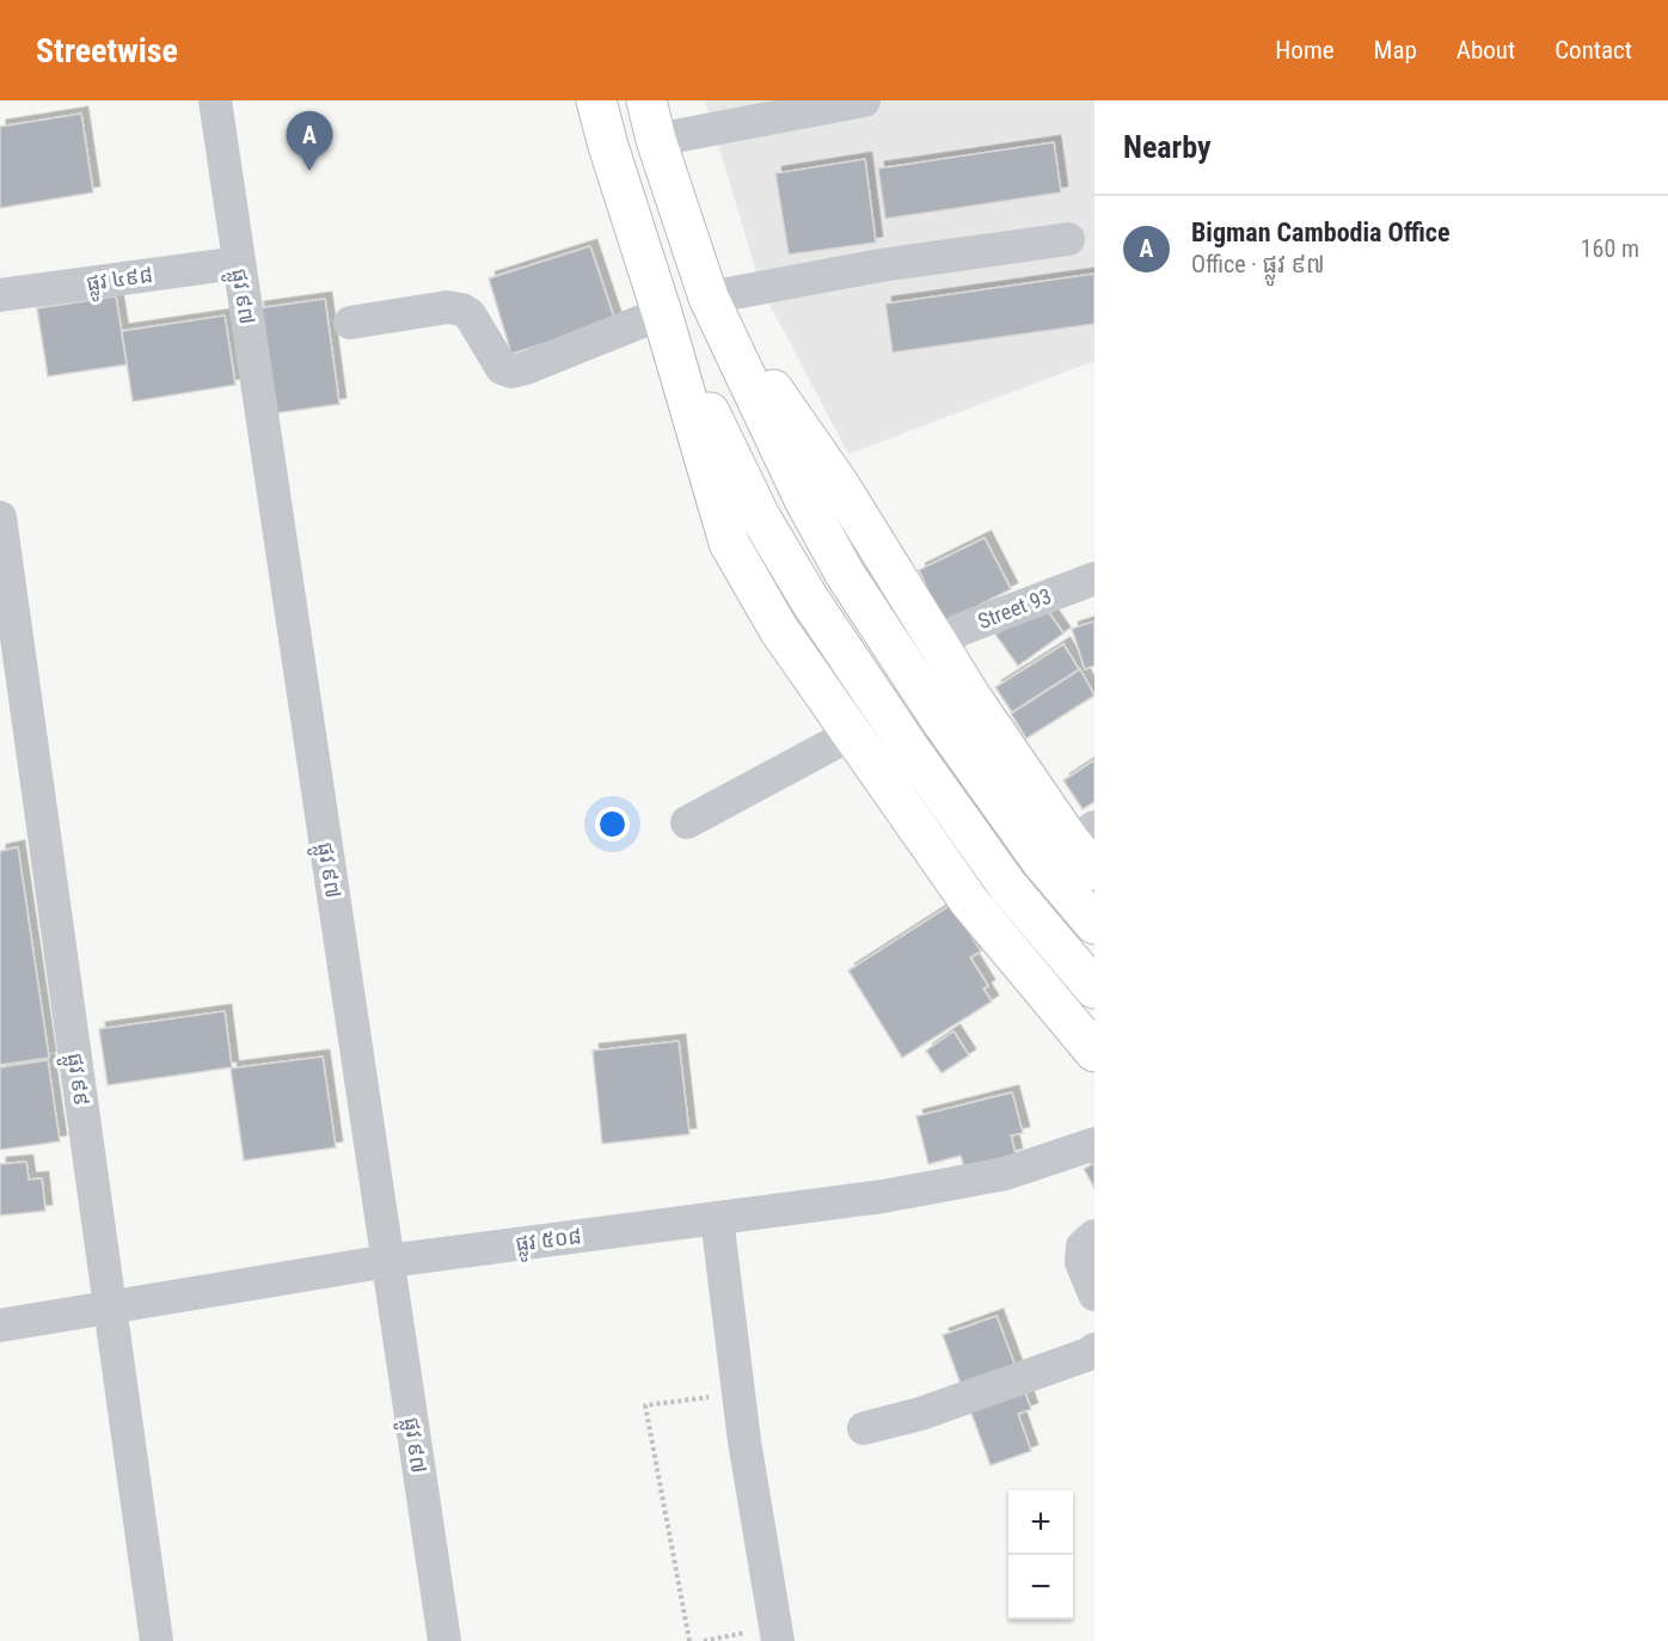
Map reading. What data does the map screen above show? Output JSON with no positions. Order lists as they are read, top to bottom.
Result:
{
  "streets": {
    "street": [
      "ផ្លូវ ៤៩៨",
      "ផ្លូវ ៩៧",
      "Street 93",
      "ផ្លូវ ៩៩",
      "ផ្លូវ ៥០៨"
    ]
  },
  "crossings": [
    ["ផ្លូវ ៤៩៨", "ផ្លូវ ៩៧"],
    ["ផ្លូវ ៩៧", "ផ្លូវ ៥០៨"],
    ["ផ្លូវ ៩៩", "ផ្លូវ ៥០៨"]
  ],
  "page": {
    "header": "Streetwise",
    "nav": [
      "Home",
      "Map",
      "About",
      "Contact"
    ],
    "heading": "Nearby",
    "pins": "A",
    "list": [
      {
        "mark": "A",
        "name": "Bigman Cambodia Office",
        "note": "Office · ផ្លូវ ៩៧",
        "value": "160 m"
      }
    ],
    "map_buttons": ["+", "−"]
  }
}
